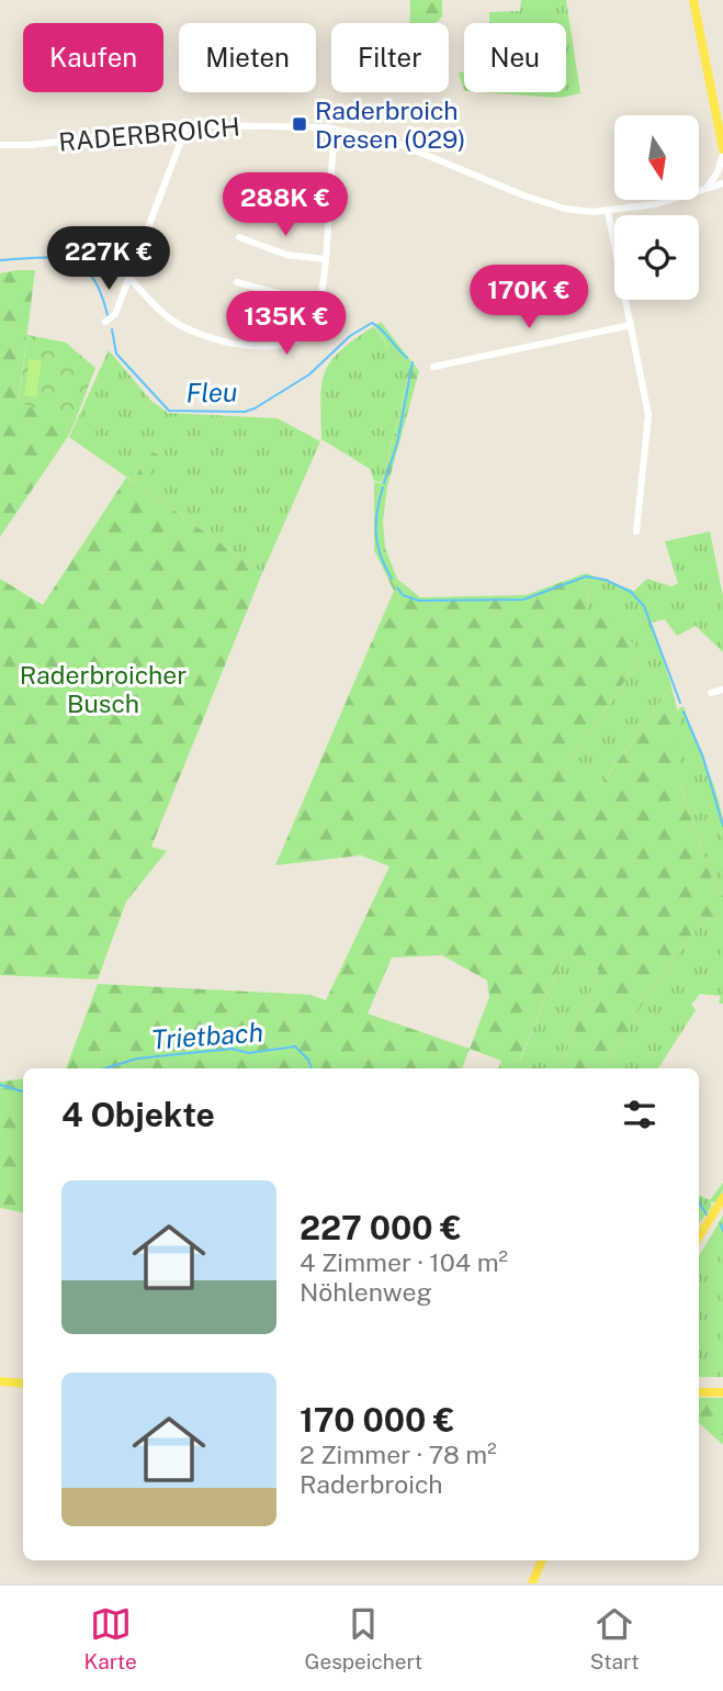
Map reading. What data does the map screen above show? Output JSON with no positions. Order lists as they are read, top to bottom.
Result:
{
  "streets": {
    "street": ["RADERBROICH"]
  },
  "water": ["Fleu", "Trietbach"],
  "parks": ["Raderbroicher Busch"],
  "places": {
    "transit": ["Raderbroich Dresen (029)"]
  },
  "north": "bottom",
  "page": {
    "chip": [
      "Kaufen",
      "Mieten",
      "Filter",
      "Neu"
    ],
    "price": [
      "288K €",
      "227K €",
      "170K €",
      "135K €"
    ],
    "heading": "4 Objekte",
    "list": [
      {
        "name": "227 000 €",
        "note": "4 Zimmer · 104 m² · Nöhlenweg"
      },
      {
        "name": "170 000 €",
        "note": "2 Zimmer · 78 m² · Raderbroich"
      }
    ],
    "tabs": ["Karte", "Gespeichert", "Start"]
  }
}
